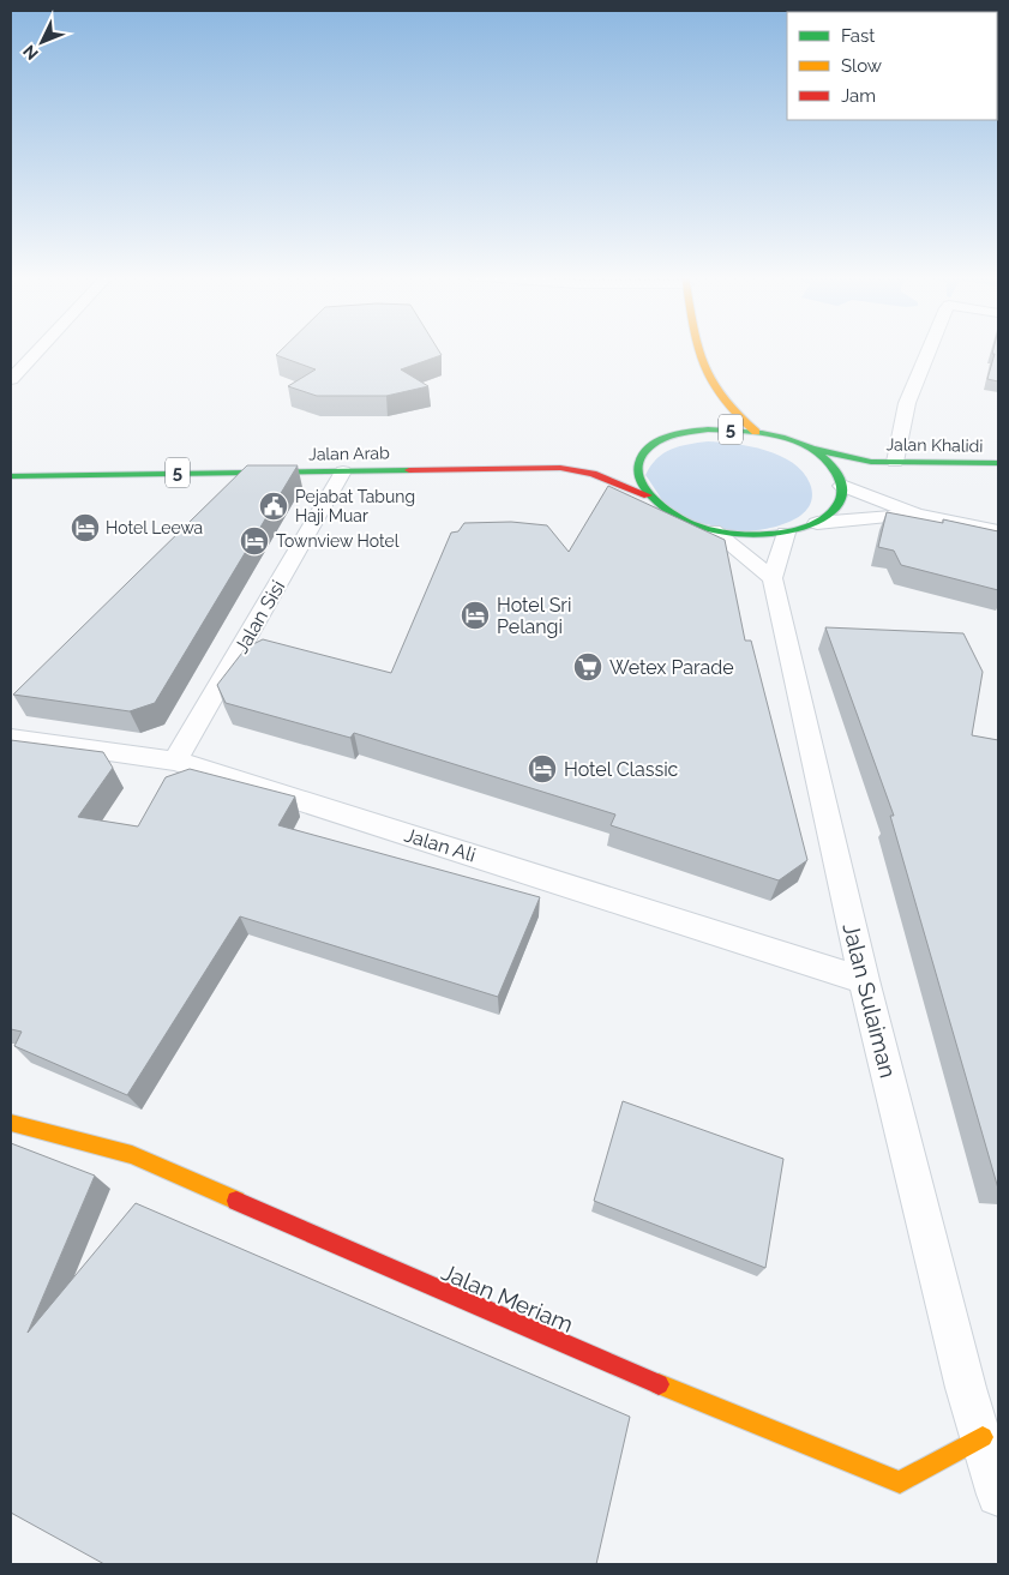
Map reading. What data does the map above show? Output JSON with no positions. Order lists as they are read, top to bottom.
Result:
{
  "streets": {
    "main road": [
      "5",
      "Jalan Khalidi",
      "Jalan Arab",
      "Jalan Meriam"
    ],
    "street": ["Jalan Sisi", "Jalan Ali", "Jalan Sulaiman"]
  },
  "crossings": [
    ["5", "Jalan Khalidi"],
    ["5", "Jalan Arab"],
    ["Jalan Arab", "Jalan Sisi"],
    ["Jalan Sisi", "Jalan Ali"],
    ["Jalan Ali", "Jalan Sulaiman"],
    ["Jalan Sulaiman", "Jalan Meriam"]
  ],
  "places": {
    "public building": ["Pejabat Tabung Haji Muar"],
    "hotel": [
      "Hotel Leewa",
      "Townview Hotel",
      "Hotel Sri Pelangi",
      "Hotel Classic"
    ],
    "supermarket": ["Wetex Parade"]
  },
  "legend": ["Fast", "Slow", "Jam"],
  "north": "bottom left"
}
